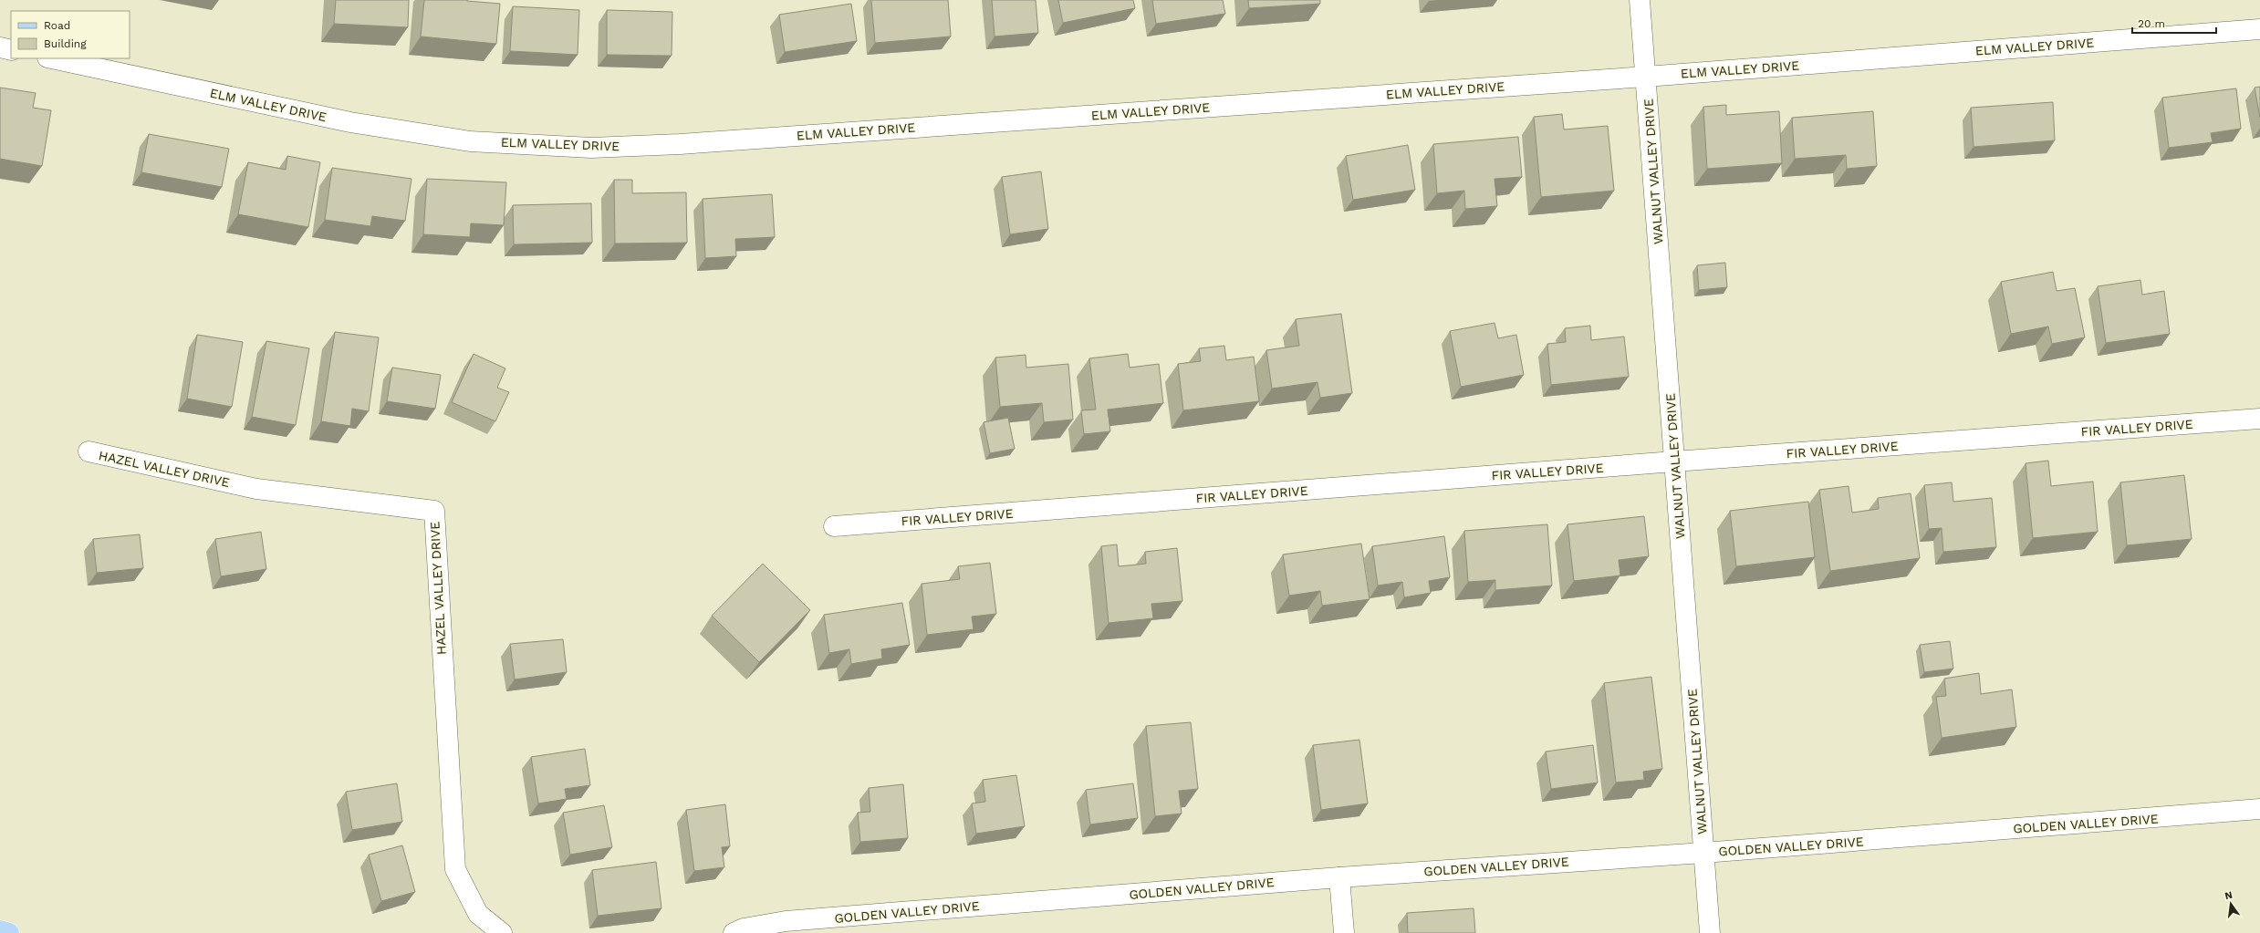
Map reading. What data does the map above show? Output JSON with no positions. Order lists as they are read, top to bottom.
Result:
{
  "streets": {
    "street": [
      "ELM VALLEY DRIVE",
      "WALNUT VALLEY DRIVE",
      "FIR VALLEY DRIVE",
      "HAZEL VALLEY DRIVE",
      "GOLDEN VALLEY DRIVE"
    ]
  },
  "crossings": [
    ["ELM VALLEY DRIVE", "WALNUT VALLEY DRIVE"],
    ["WALNUT VALLEY DRIVE", "FIR VALLEY DRIVE"],
    ["WALNUT VALLEY DRIVE", "GOLDEN VALLEY DRIVE"]
  ],
  "legend": ["Road", "Building"],
  "scale_bar": "20 m",
  "north": "top"
}
